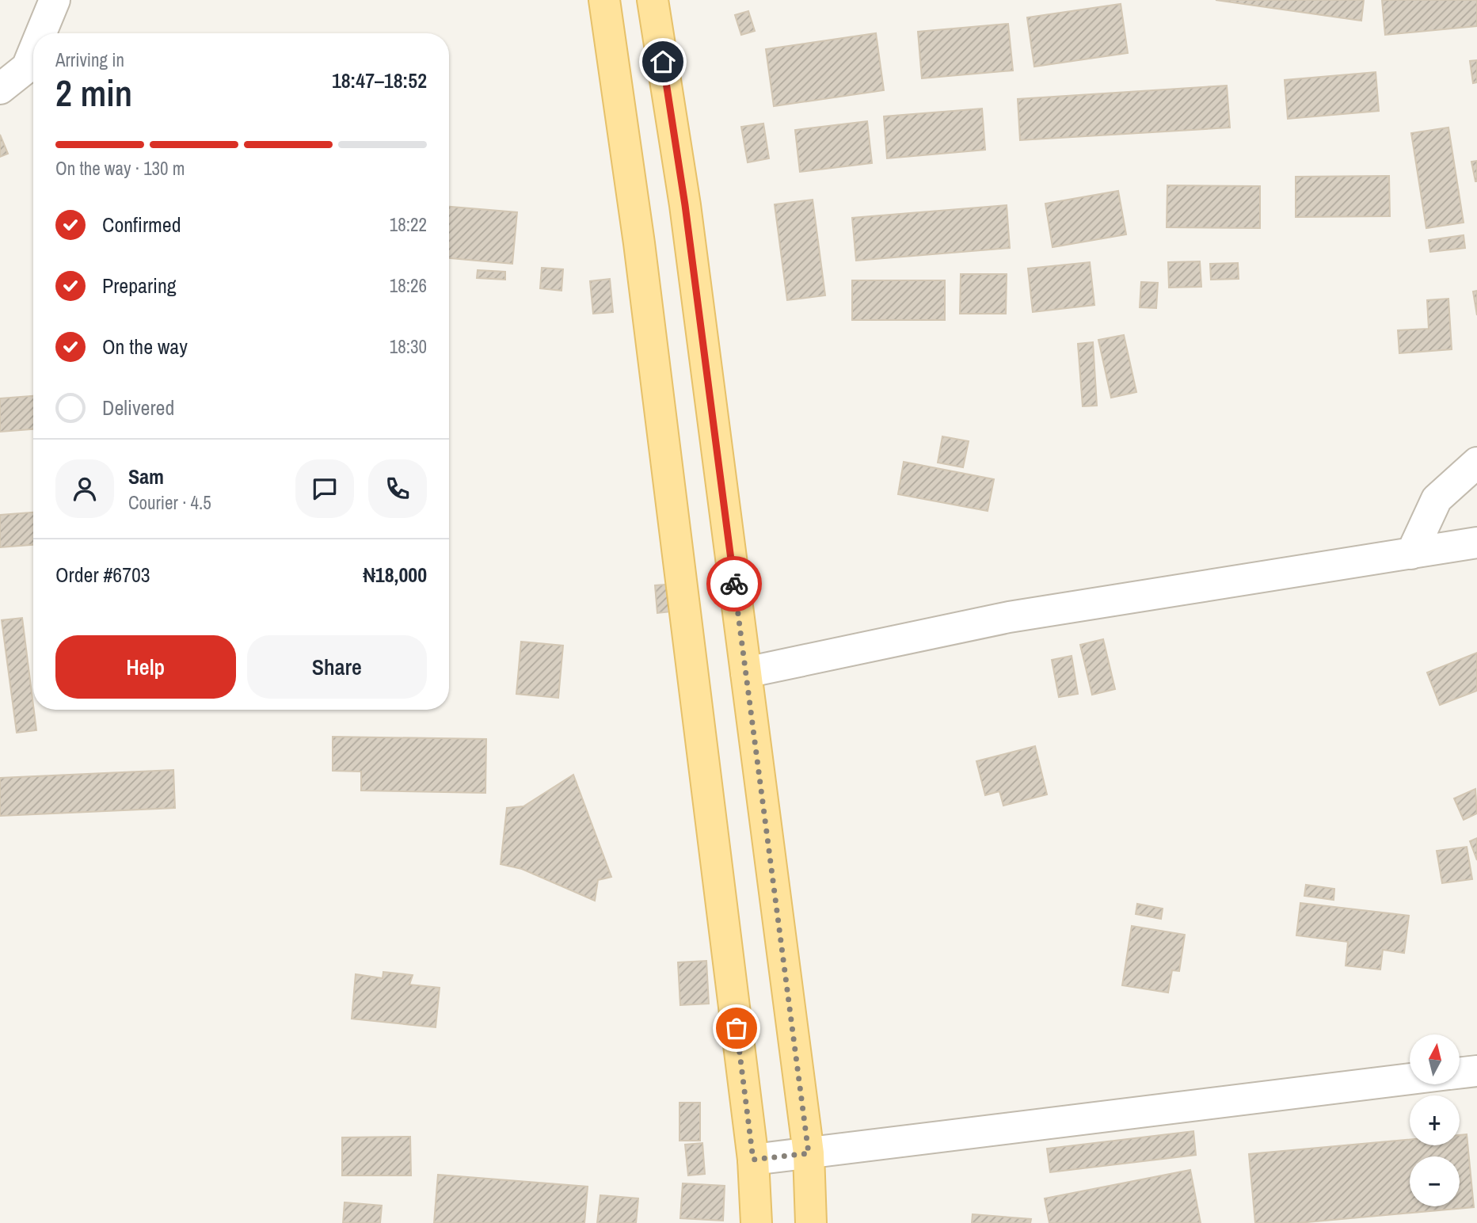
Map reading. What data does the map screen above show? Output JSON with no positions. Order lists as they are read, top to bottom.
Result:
{
  "north": "top",
  "page": {
    "heading": ["2 min", "Arriving in", "18:47–18:52"],
    "panel": [
      "Sam",
      "Courier · 4.5",
      "Order #6703",
      "₦18,000"
    ],
    "bar": "On the way · 130 m",
    "list": [
      ["Confirmed", "18:22"],
      ["Preparing", "18:26"],
      ["On the way", "18:30"],
      "Delivered"
    ],
    "buttons": ["Help", "Share"],
    "map_buttons": ["+", "−"]
  }
}
